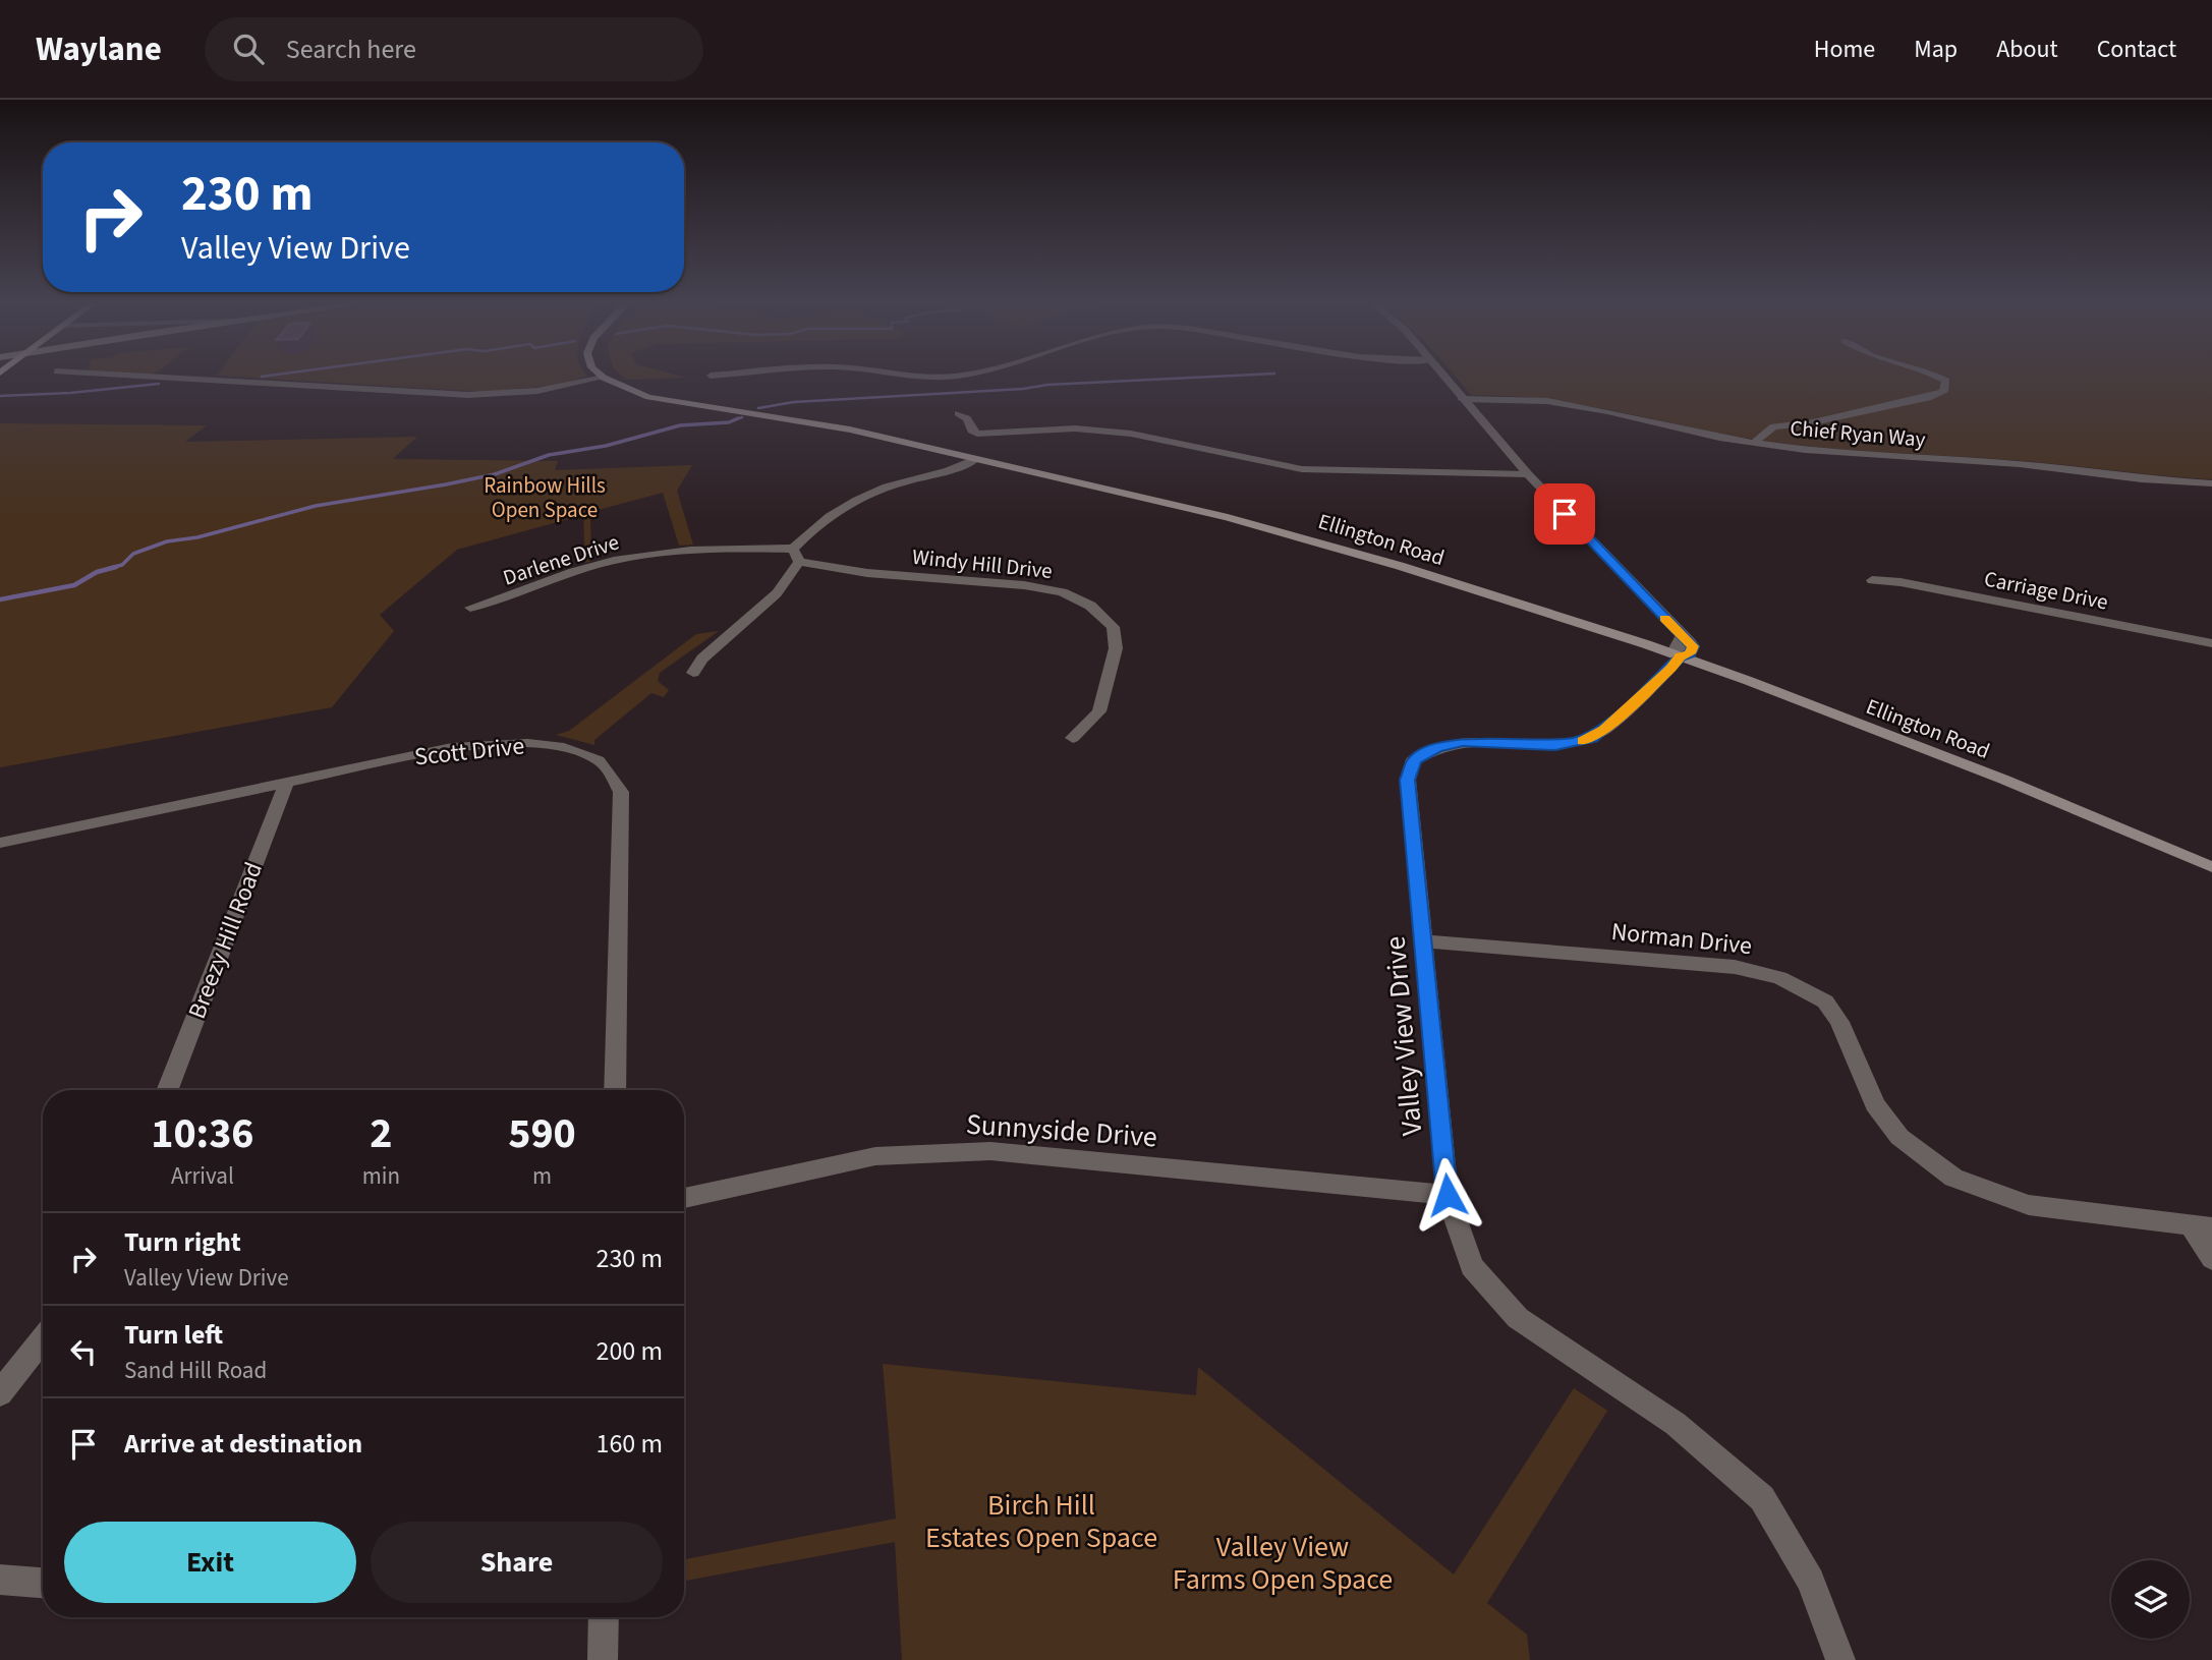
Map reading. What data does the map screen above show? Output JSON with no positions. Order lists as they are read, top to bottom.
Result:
{
  "streets": {
    "main road": ["Ellington Road"],
    "street": [
      "Chief Ryan Way",
      "Darlene Drive",
      "Windy Hill Drive",
      "Carriage Drive",
      "Scott Drive",
      "Norman Drive",
      "Breezy Hill Road",
      "Valley View Drive",
      "Sunnyside Drive"
    ]
  },
  "crossings": [
    ["Ellington Road", "Valley View Drive"],
    ["Scott Drive", "Breezy Hill Road"],
    ["Norman Drive", "Valley View Drive"],
    ["Valley View Drive", "Sunnyside Drive"]
  ],
  "parks": ["Rainbow Hills Open Space", "Birch Hill Estates Open Space", "Valley View Farms Open Space"],
  "page": {
    "header": "Waylane",
    "search": "Search here",
    "nav": [
      "Home",
      "Map",
      "About",
      "Contact"
    ],
    "turn": ["230 m", "Valley View Drive"],
    "eta": [
      "10:36",
      "Arrival",
      "2",
      "min",
      "590",
      "m"
    ],
    "list": [
      {
        "name": "Turn right",
        "note": "Valley View Drive",
        "value": "230 m"
      },
      {
        "name": "Turn left",
        "note": "Sand Hill Road",
        "value": "200 m"
      },
      {
        "name": "Arrive at destination",
        "value": "160 m"
      }
    ],
    "buttons": ["Exit", "Share"]
  }
}
